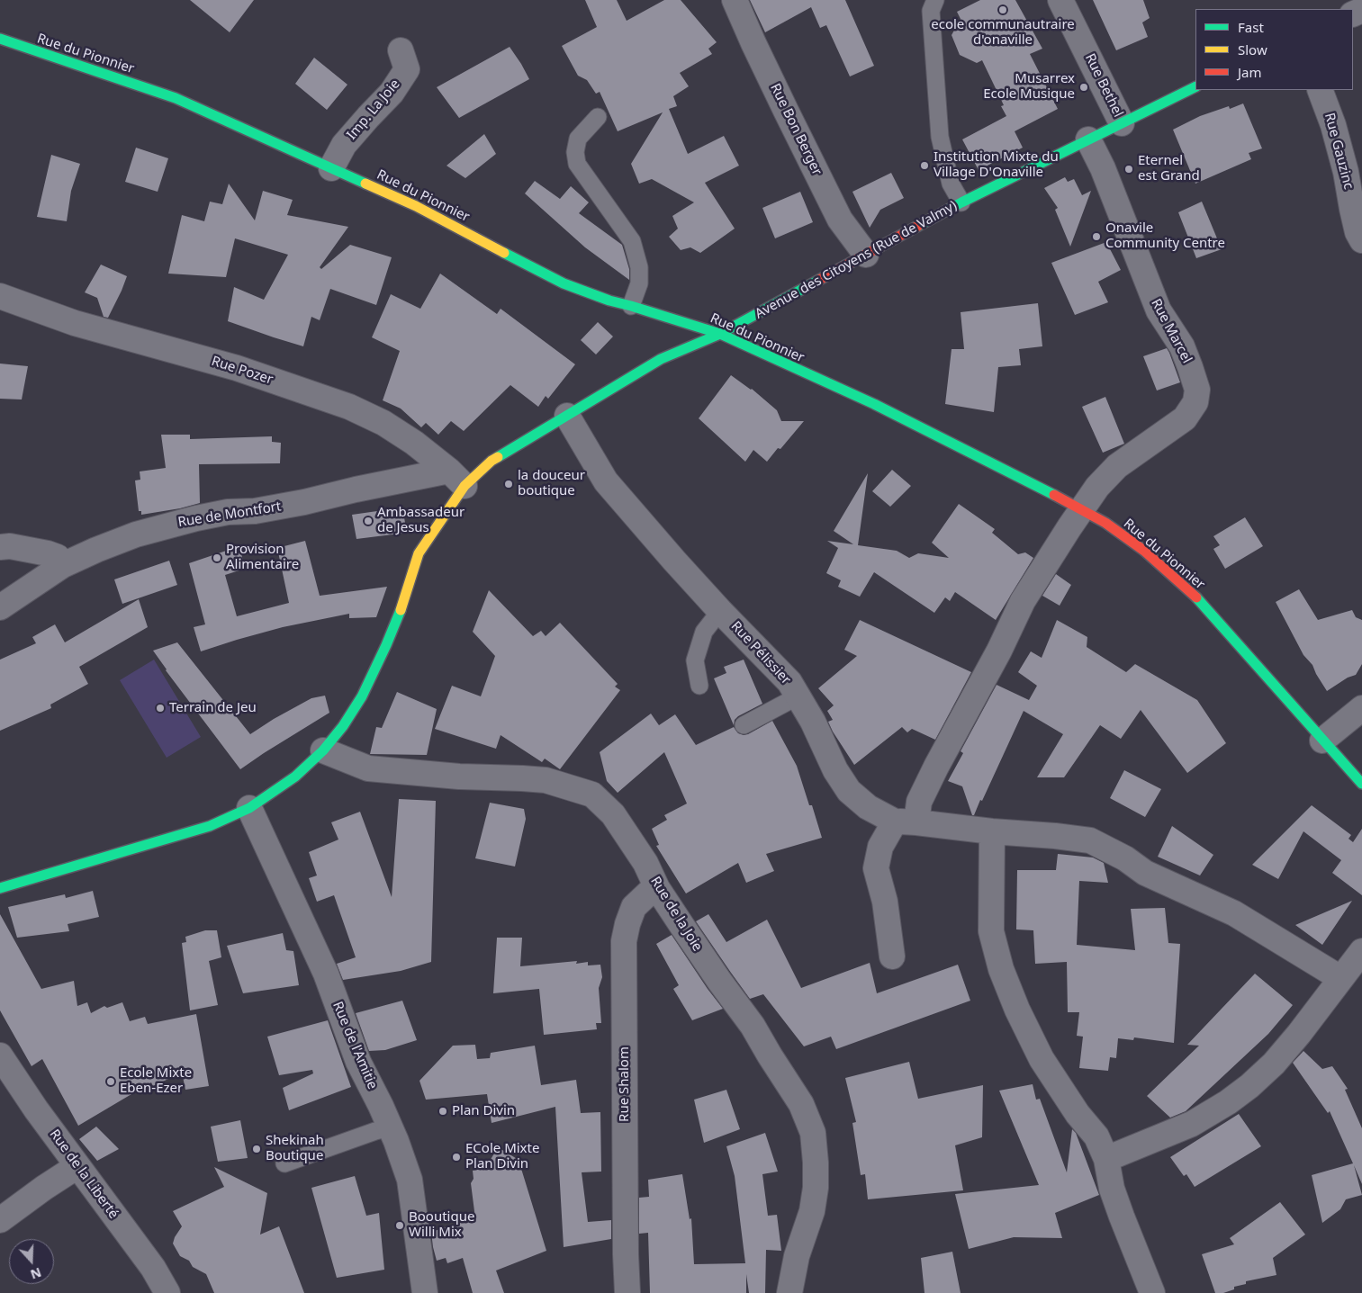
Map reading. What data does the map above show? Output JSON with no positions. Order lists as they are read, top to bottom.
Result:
{
  "streets": {
    "street": [
      "Rue du Pionnier",
      "Rue Bethel",
      "Imp. La Joie",
      "Rue Bon Berger",
      "Rue Gauzinc",
      "Avenue des Citoyens (Rue de Valmy)",
      "Rue Marcel",
      "Rue Pozer",
      "Rue de Montfort",
      "Rue Pélissier",
      "Rue de la Joie",
      "Rue de l'Amitie",
      "Rue Shalom",
      "Rue de la Liberté"
    ]
  },
  "crossings": [
    ["Rue du Pionnier", "Imp. La Joie"],
    ["Rue du Pionnier", "Avenue des Citoyens (Rue de Valmy)"],
    ["Rue du Pionnier", "Rue Marcel"],
    ["Rue Bethel", "Avenue des Citoyens (Rue de Valmy)"],
    ["Rue Bon Berger", "Avenue des Citoyens (Rue de Valmy)"],
    ["Avenue des Citoyens (Rue de Valmy)", "Rue Marcel"],
    ["Avenue des Citoyens (Rue de Valmy)", "Rue Pozer"],
    ["Avenue des Citoyens (Rue de Valmy)", "Rue de Montfort"],
    ["Avenue des Citoyens (Rue de Valmy)", "Rue Pélissier"],
    ["Avenue des Citoyens (Rue de Valmy)", "Rue de la Joie"],
    ["Avenue des Citoyens (Rue de Valmy)", "Rue de l'Amitie"],
    ["Rue Marcel", "Rue Pélissier"],
    ["Rue Pozer", "Rue de Montfort"],
    ["Rue de la Joie", "Rue Shalom"]
  ],
  "places": [
    "ecole communautraire d'onaville",
    "Musarrex Ecole Musique",
    "Institution Mixte du Village D'Onaville",
    "Eternel est Grand",
    "Onavile Community Centre",
    "la douceur boutique",
    "Ambassadeur de Jesus",
    "Provision Alimentaire",
    "Terrain de Jeu",
    "Ecole Mixte Eben-Ezer",
    "Plan Divin",
    "Shekinah Boutique",
    "ECole Mixte Plan Divin",
    "Booutique Willi Mix"
  ],
  "legend": ["Fast", "Slow", "Jam"],
  "north": "bottom"
}
